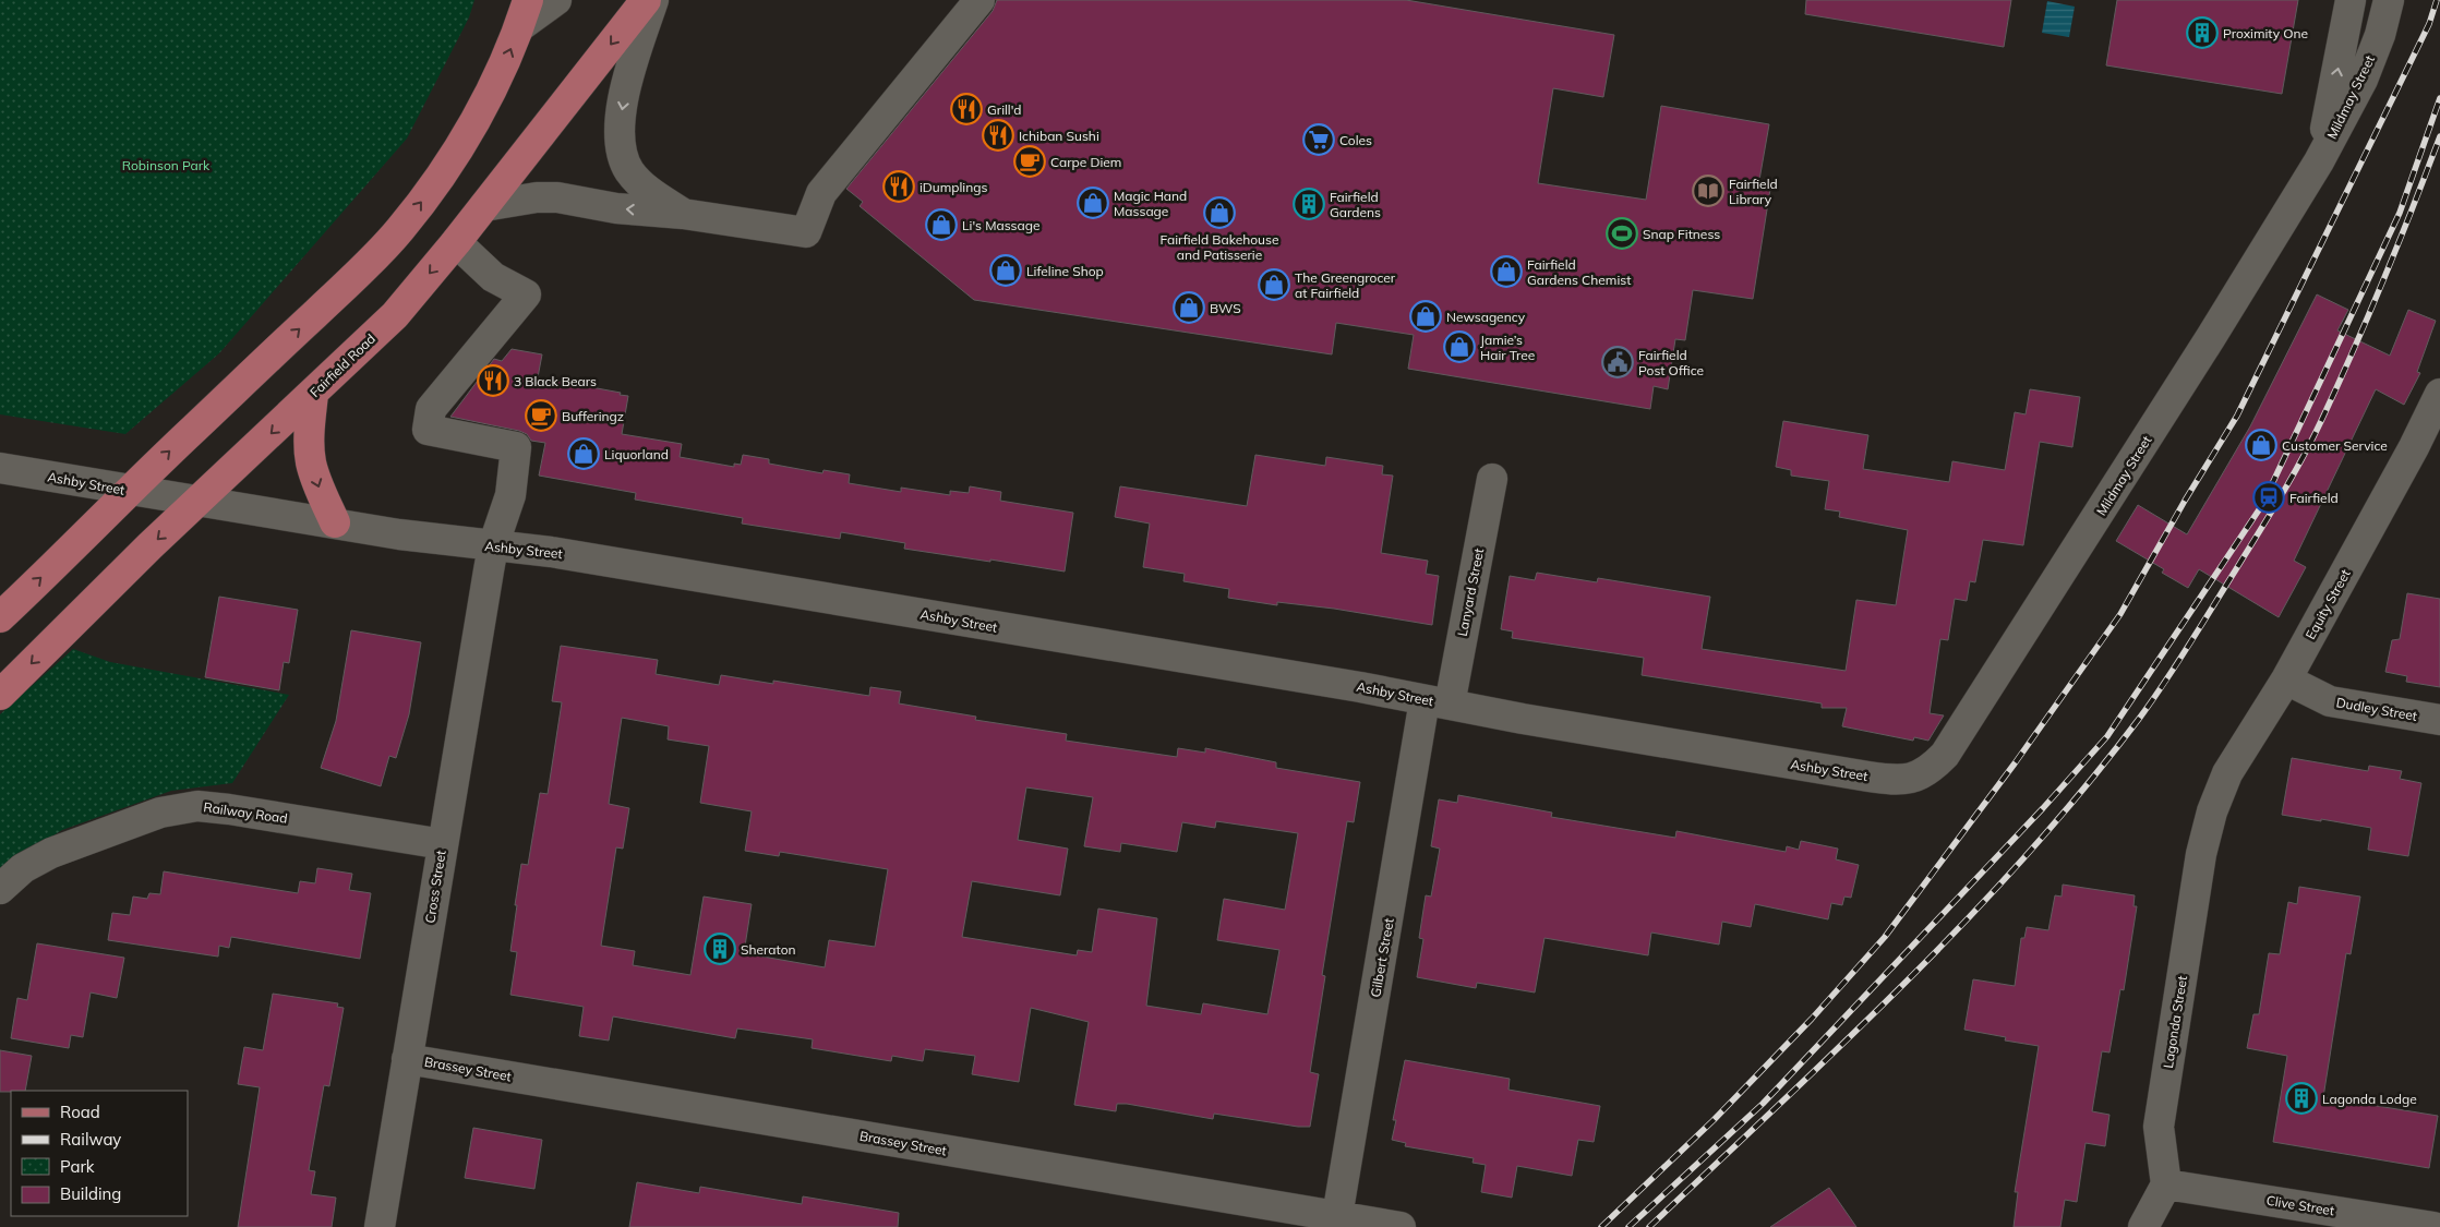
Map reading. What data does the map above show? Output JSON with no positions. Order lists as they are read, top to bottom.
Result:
{
  "streets": {
    "main road": ["Fairfield Road"],
    "street": [
      "Mildmay Street",
      "Ashby Street",
      "Lanyard Street",
      "Equity Street",
      "Dudley Street",
      "Railway Road",
      "Cross Street",
      "Gilbert Street",
      "Lagonda Street",
      "Brassey Street",
      "Clive Street"
    ]
  },
  "crossings": [
    ["Mildmay Street", "Ashby Street"],
    ["Fairfield Road", "Ashby Street"],
    ["Fairfield Road", "Cross Street"],
    ["Ashby Street", "Lanyard Street"],
    ["Ashby Street", "Cross Street"],
    ["Ashby Street", "Gilbert Street"],
    ["Lanyard Street", "Gilbert Street"],
    ["Equity Street", "Dudley Street"],
    ["Equity Street", "Lagonda Street"],
    ["Railway Road", "Cross Street"],
    ["Cross Street", "Brassey Street"],
    ["Gilbert Street", "Brassey Street"],
    ["Lagonda Street", "Clive Street"]
  ],
  "parks": ["Robinson Park"],
  "places": {
    "building": [
      "Proximity One",
      "Fairfield Gardens",
      "Sheraton",
      "Lagonda Lodge"
    ],
    "restaurant": [
      "Grill'd",
      "Ichiban Sushi",
      "iDumplings",
      "3 Black Bears"
    ],
    "supermarket": ["Coles"],
    "cafe": ["Carpe Diem", "Bufferingz"],
    "library": ["Fairfield Library"],
    "shop": [
      "Magic Hand Massage",
      "Fairfield Bakehouse and Patisserie",
      "Li's Massage",
      "Lifeline Shop",
      "Fairfield Gardens Chemist",
      "The Greengrocer at Fairfield",
      "BWS",
      "Newsagency",
      "Jamie’s Hair Tree",
      "Customer Service",
      "Liquorland"
    ],
    "sports": ["Snap Fitness"],
    "public building": ["Fairfield Post Office"],
    "station": ["Fairfield"]
  },
  "legend": [
    "Road",
    "Railway",
    "Park",
    "Building"
  ]
}
